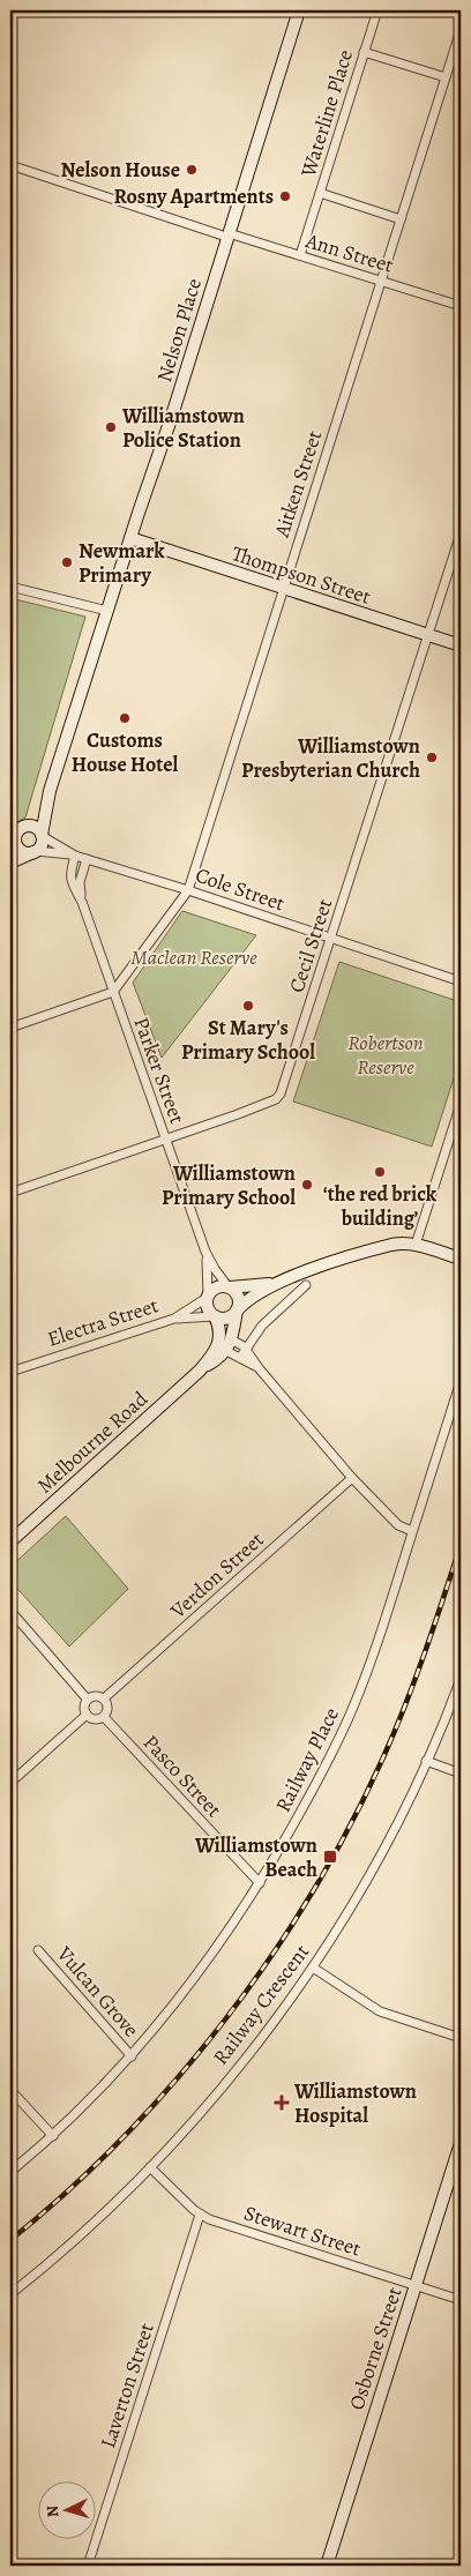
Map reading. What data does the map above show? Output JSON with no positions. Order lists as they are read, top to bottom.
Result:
{
  "streets": {
    "street": [
      "Waterline Place",
      "Ann Street",
      "Nelson Place",
      "Aitken Street",
      "Thompson Street",
      "Cole Street",
      "Cecil Street",
      "Parker Street",
      "Electra Street",
      "Melbourne Road",
      "Verdon Street",
      "Railway Place",
      "Pasco Street",
      "Vulcan Grove",
      "Railway Crescent",
      "Stewart Street",
      "Osborne Street",
      "Laverton Street"
    ]
  },
  "crossings": [
    ["Waterline Place", "Ann Street"],
    ["Waterline Place", "Aitken Street"],
    ["Ann Street", "Nelson Place"],
    ["Ann Street", "Aitken Street"],
    ["Nelson Place", "Thompson Street"],
    ["Nelson Place", "Cole Street"],
    ["Aitken Street", "Thompson Street"],
    ["Aitken Street", "Cole Street"],
    ["Aitken Street", "Parker Street"],
    ["Thompson Street", "Cecil Street"],
    ["Cole Street", "Cecil Street"],
    ["Cole Street", "Parker Street"],
    ["Cecil Street", "Parker Street"],
    ["Parker Street", "Electra Street"],
    ["Verdon Street", "Pasco Street"],
    ["Railway Place", "Pasco Street"],
    ["Railway Place", "Vulcan Grove"],
    ["Railway Crescent", "Stewart Street"],
    ["Stewart Street", "Osborne Street"],
    ["Stewart Street", "Laverton Street"]
  ],
  "parks": ["Maclean Reserve", "Robertson Reserve"],
  "places": {
    "other": [
      "Nelson House",
      "Rosny Apartments",
      "Williamstown Police Station",
      "Newmark Primary",
      "Customs House Hotel",
      "Williamstown Presbyterian Church",
      "St Mary's Primary School",
      "‘the red brick building’",
      "Williamstown Primary School"
    ],
    "transit": ["Williamstown Beach"],
    "health": ["Williamstown Hospital"]
  },
  "north": "left"
}
